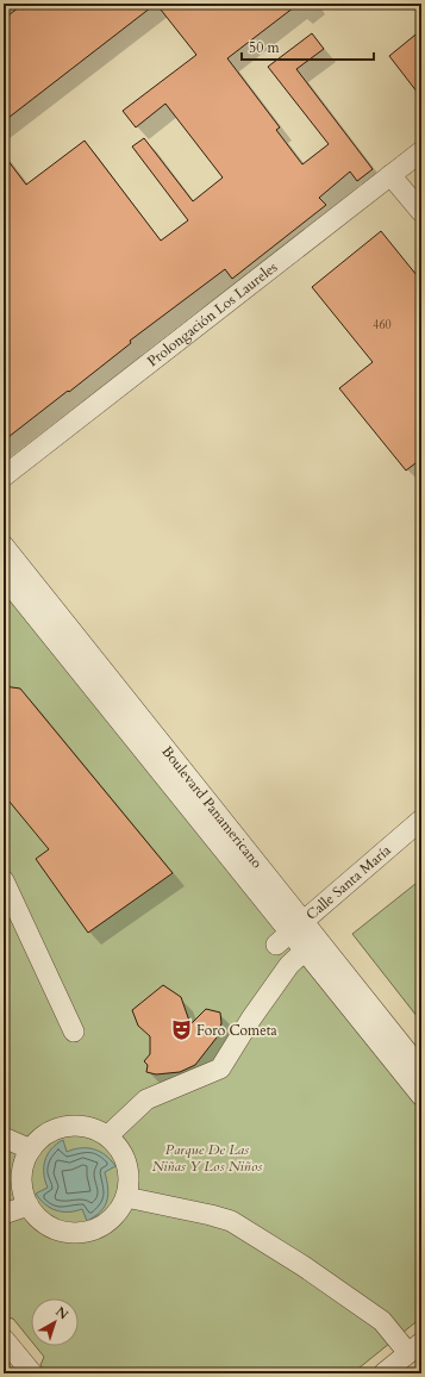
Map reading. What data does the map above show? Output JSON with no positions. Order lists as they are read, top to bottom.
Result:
{
  "streets": {
    "street": ["Prolongación Los Laureles", "Boulevard Panamericano", "Calle Santa María"]
  },
  "crossings": [
    ["Boulevard Panamericano", "Calle Santa María"]
  ],
  "parks": ["Parque De Las Niñas Y Los Niños"],
  "places": {
    "theatre": ["Foro Cometa"]
  },
  "house_numbers": ["460"],
  "scale_bar": "50 m",
  "north": "top right"
}
